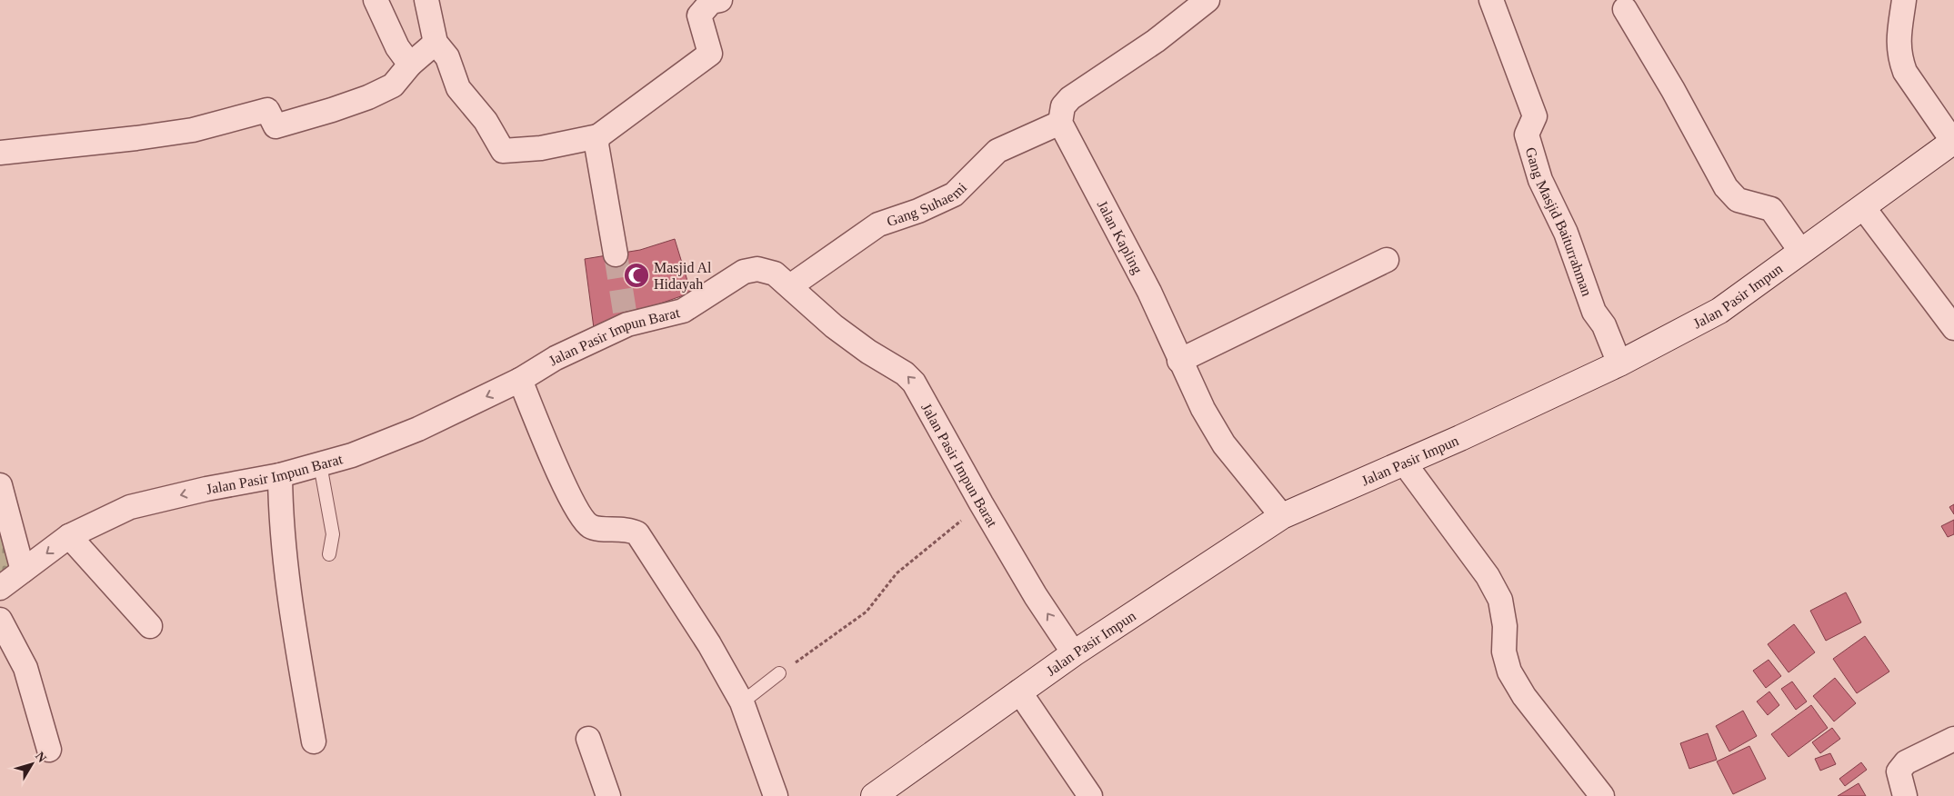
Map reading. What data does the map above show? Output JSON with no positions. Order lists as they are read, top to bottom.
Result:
{
  "streets": {
    "street": [
      "Gang Suhaemi",
      "Gang Masjid Baiturrahman",
      "Jalan Kapling",
      "Jalan Pasir Impun",
      "Jalan Pasir Impun Barat"
    ]
  },
  "crossings": [
    ["Gang Suhaemi", "Jalan Kapling"],
    ["Gang Suhaemi", "Jalan Pasir Impun Barat"],
    ["Gang Masjid Baiturrahman", "Jalan Pasir Impun"],
    ["Jalan Kapling", "Jalan Pasir Impun"],
    ["Jalan Pasir Impun", "Jalan Pasir Impun Barat"]
  ],
  "places": {
    "mosque": ["Masjid Al Hidayah"]
  },
  "north": "top right"
}
